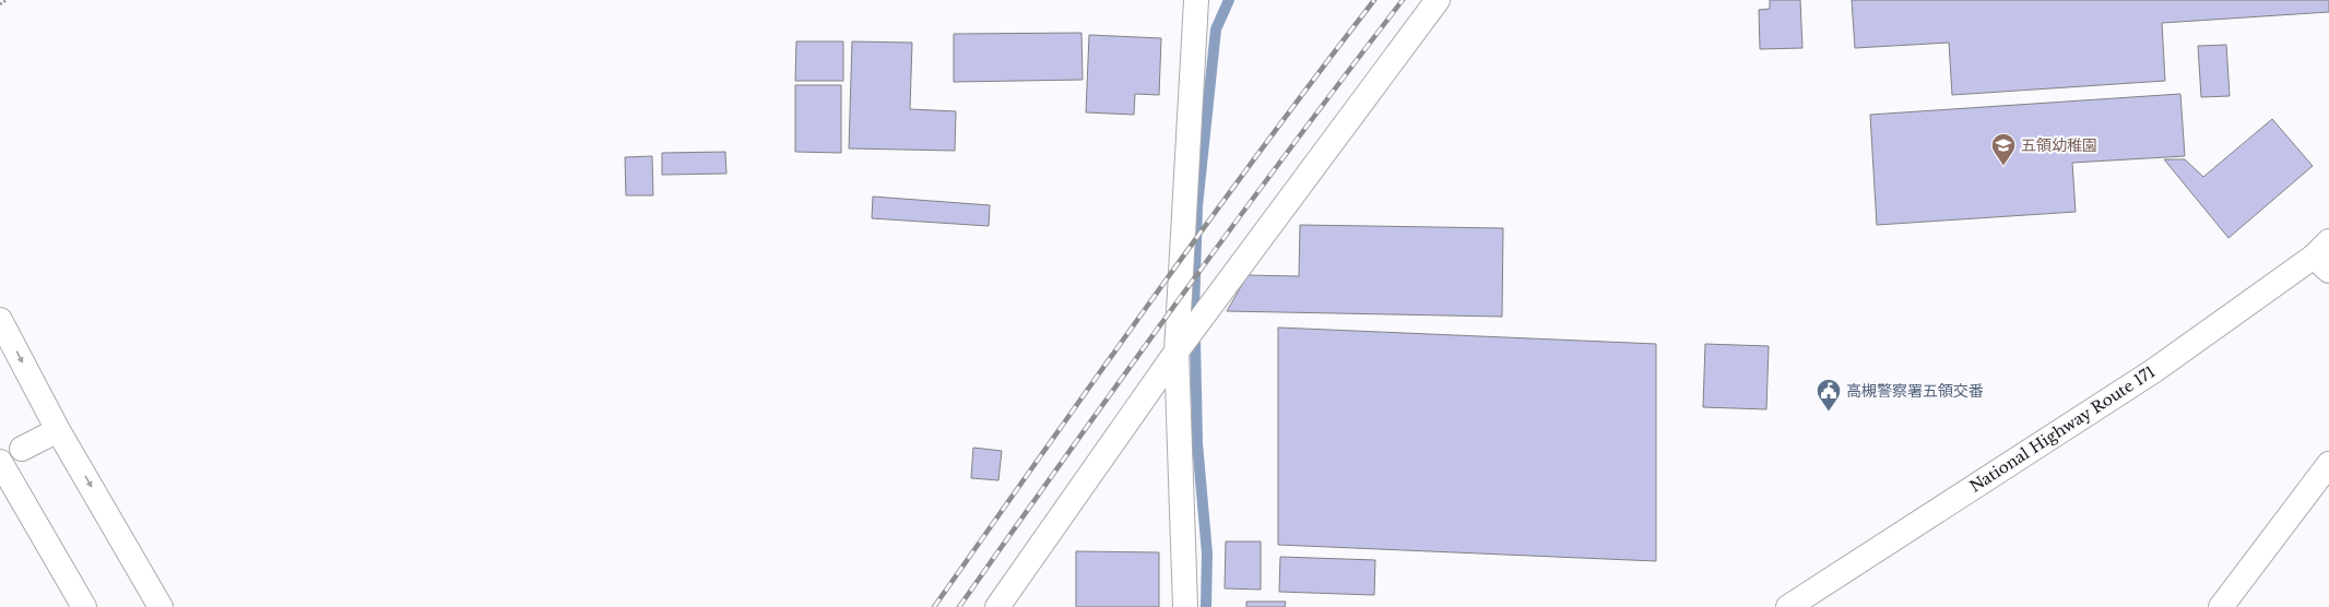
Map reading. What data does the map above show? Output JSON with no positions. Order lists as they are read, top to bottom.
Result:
{
  "streets": {
    "main road": ["National Highway Route 171"]
  },
  "places": {
    "school or university": ["五領幼稚園"],
    "public building": ["高槻警察署五領交番"]
  }
}
